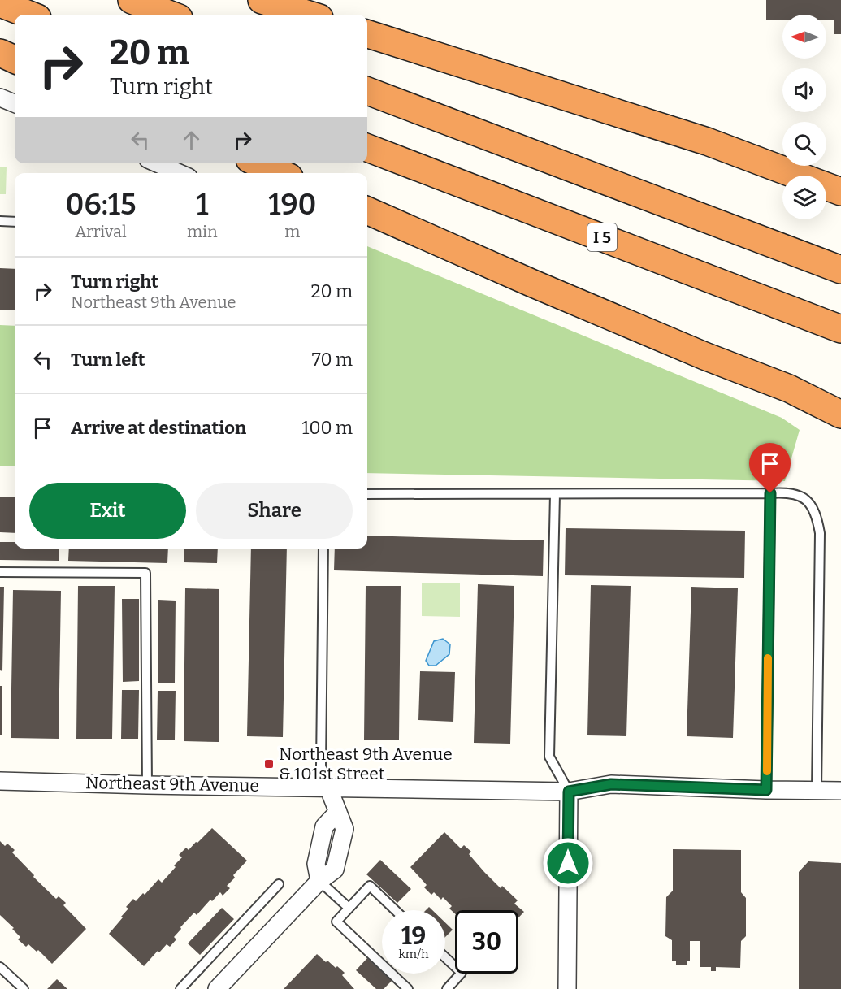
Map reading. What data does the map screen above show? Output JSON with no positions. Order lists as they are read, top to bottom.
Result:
{
  "streets": {
    "highway": ["I 5"],
    "street": ["Northeast 9th Avenue"]
  },
  "places": {
    "transit": ["Northeast 9th Avenue & 101st Street"]
  },
  "north": "left",
  "page": {
    "turn": ["20 m", "Turn right"],
    "eta": [
      "06:15",
      "Arrival",
      "1",
      "min",
      "190",
      "m"
    ],
    "list": [
      {
        "name": "Turn right",
        "note": "Northeast 9th Avenue",
        "value": "20 m"
      },
      {
        "name": "Turn left",
        "value": "70 m"
      },
      {
        "name": "Arrive at destination",
        "value": "100 m"
      }
    ],
    "buttons": ["Exit", "Share"],
    "speed": "19 km/h",
    "limit": "30"
  }
}
